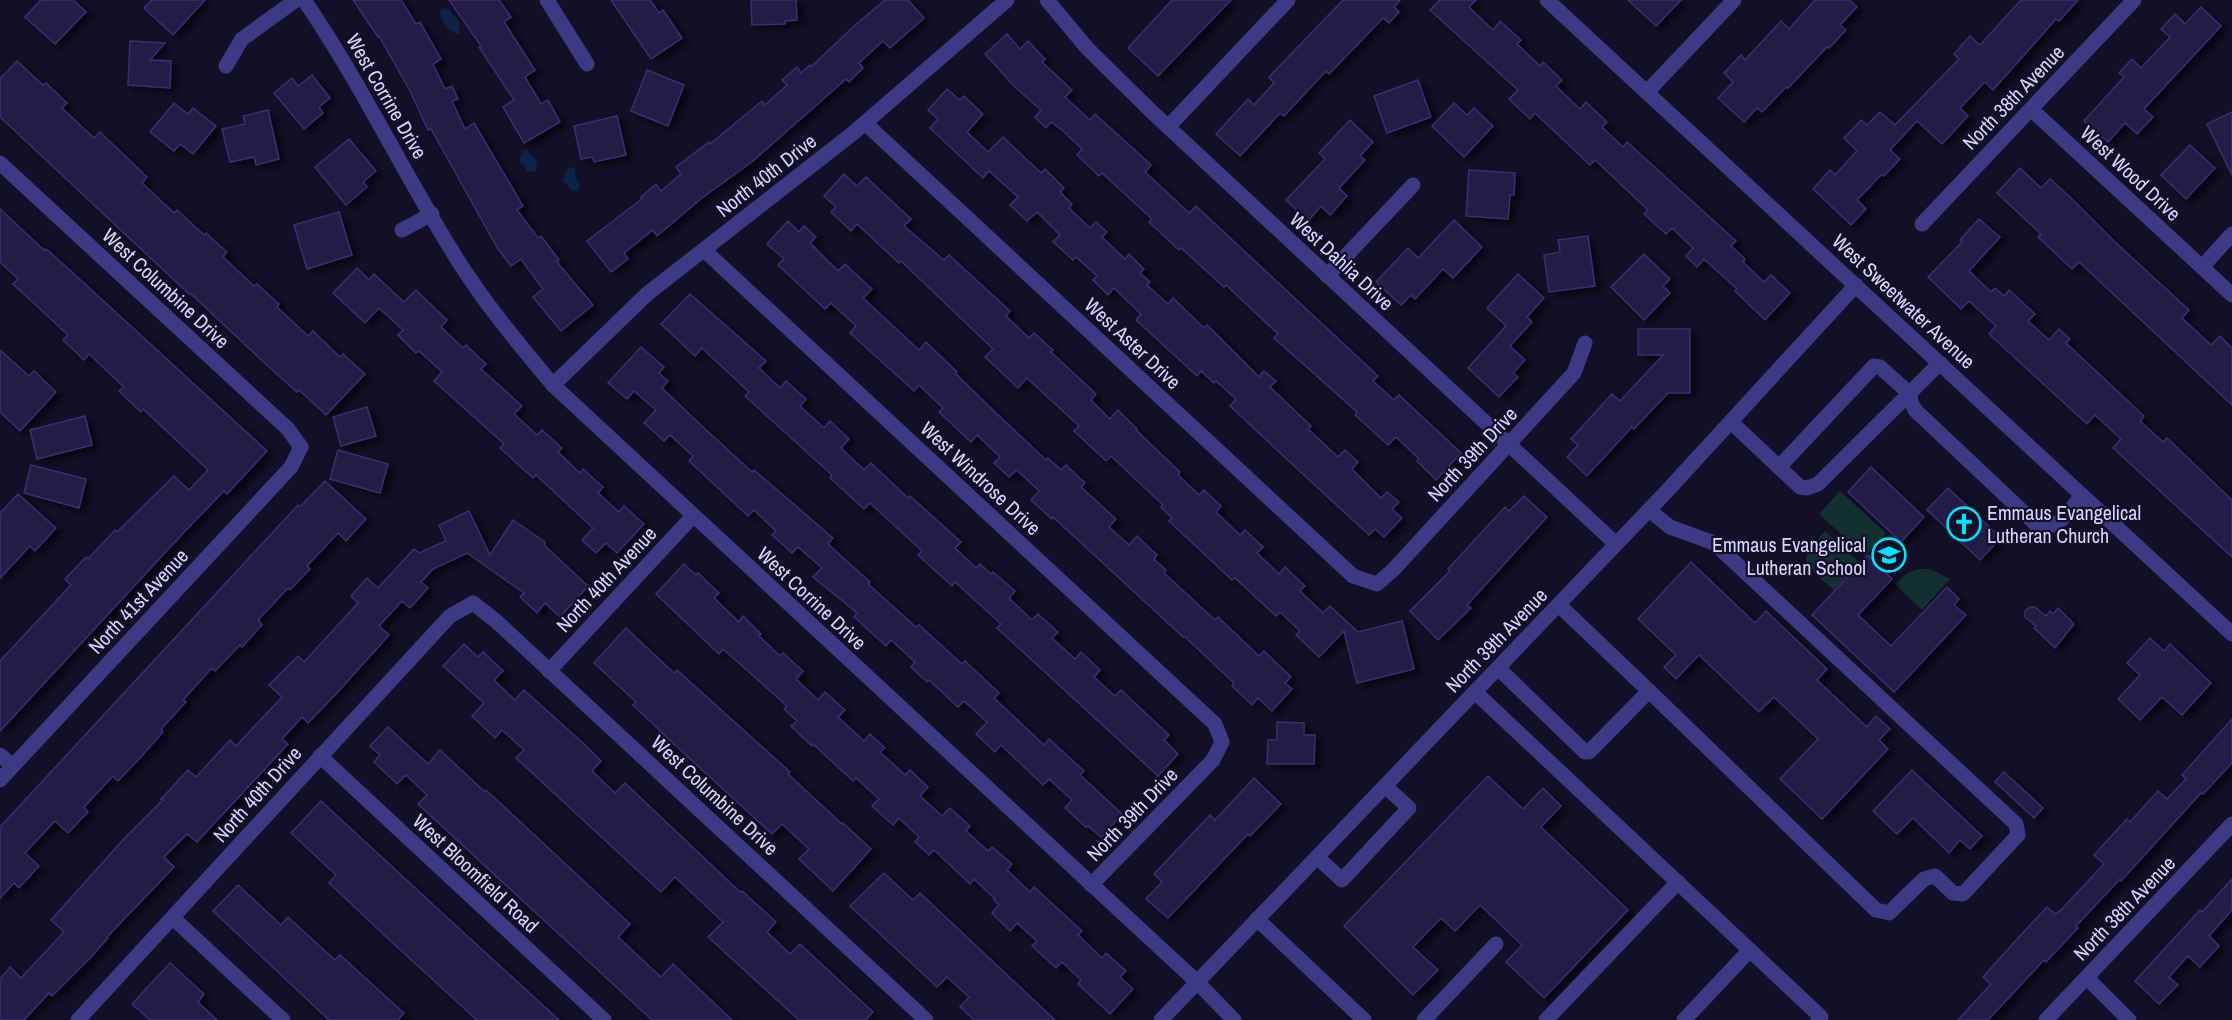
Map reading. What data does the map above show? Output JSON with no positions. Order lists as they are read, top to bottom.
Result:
{
  "streets": {
    "street": [
      "West Corrine Drive",
      "North 38th Avenue",
      "West Wood Drive",
      "North 40th Drive",
      "West Dahlia Drive",
      "West Columbine Drive",
      "West Sweetwater Avenue",
      "West Aster Drive",
      "North 39th Drive",
      "West Windrose Drive",
      "North 40th Avenue",
      "North 41st Avenue",
      "North 39th Avenue",
      "West Bloomfield Road"
    ]
  },
  "crossings": [
    ["West Corrine Drive", "North 40th Drive"],
    ["West Corrine Drive", "North 39th Drive"],
    ["West Corrine Drive", "North 40th Avenue"],
    ["West Corrine Drive", "North 39th Avenue"],
    ["North 38th Avenue", "West Wood Drive"],
    ["North 40th Drive", "West Columbine Drive"],
    ["North 40th Drive", "West Aster Drive"],
    ["North 40th Drive", "West Windrose Drive"],
    ["North 40th Drive", "West Bloomfield Road"],
    ["West Dahlia Drive", "North 39th Drive"],
    ["West Dahlia Drive", "North 39th Avenue"],
    ["West Columbine Drive", "North 40th Avenue"],
    ["West Columbine Drive", "North 41st Avenue"],
    ["West Sweetwater Avenue", "North 39th Avenue"],
    ["West Aster Drive", "North 39th Drive"],
    ["North 39th Drive", "West Windrose Drive"]
  ],
  "places": {
    "church": ["Emmaus Evangelical Lutheran Church"],
    "school or university": ["Emmaus Evangelical Lutheran School"]
  }
}
